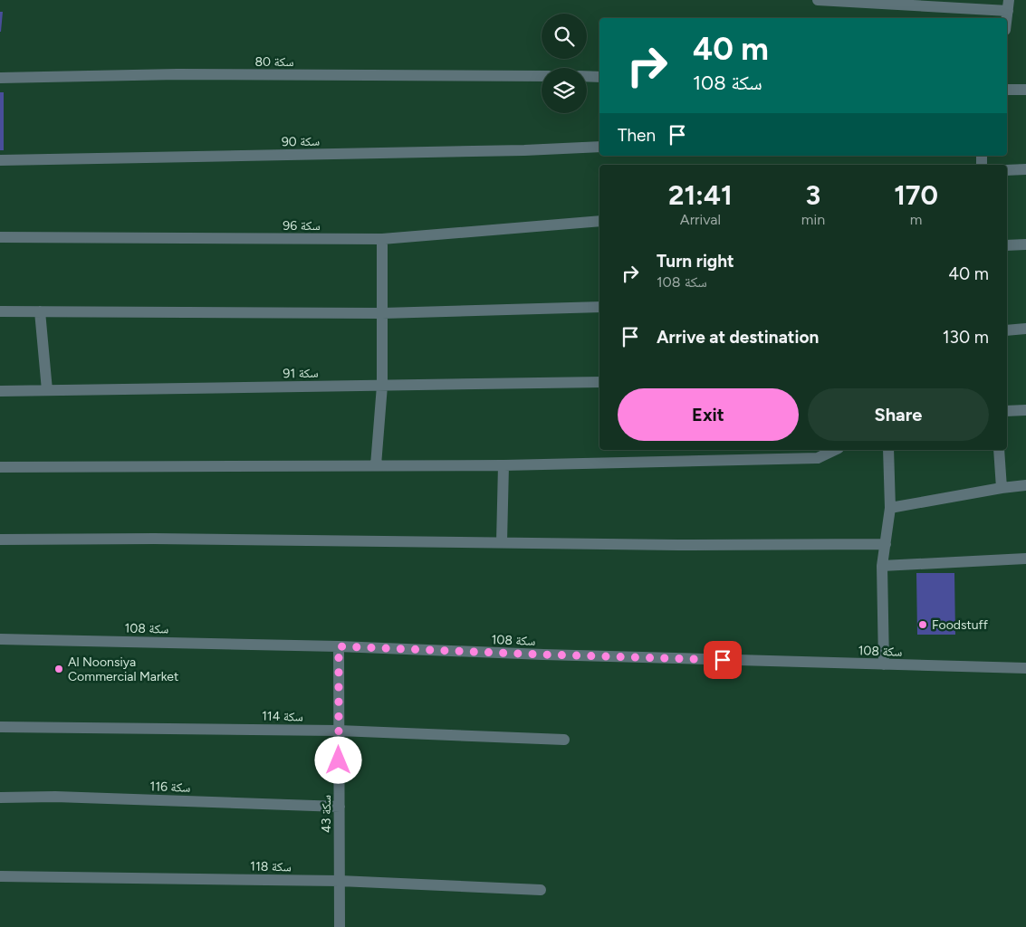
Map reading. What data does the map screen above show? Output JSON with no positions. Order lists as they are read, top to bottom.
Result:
{
  "streets": {
    "street": [
      "سكة 80",
      "سكة 90",
      "سكة 96",
      "سكة 91",
      "سكة 108",
      "سكة 114",
      "سكة 116",
      "سكة 43",
      "سكة 118"
    ]
  },
  "crossings": [
    ["سكة 108", "سكة 43"],
    ["سكة 114", "سكة 43"],
    ["سكة 116", "سكة 43"],
    ["سكة 43", "سكة 118"]
  ],
  "places": ["Foodstuff", "Al Noonsiya Commercial Market"],
  "page": {
    "turn": ["40 m", "سكة 108"],
    "then": "Then",
    "eta": [
      "21:41",
      "Arrival",
      "3",
      "min",
      "170",
      "m"
    ],
    "list": [
      {
        "name": "Turn right",
        "note": "سكة 108",
        "value": "40 m"
      },
      {
        "name": "Arrive at destination",
        "value": "130 m"
      }
    ],
    "buttons": ["Exit", "Share"]
  }
}
